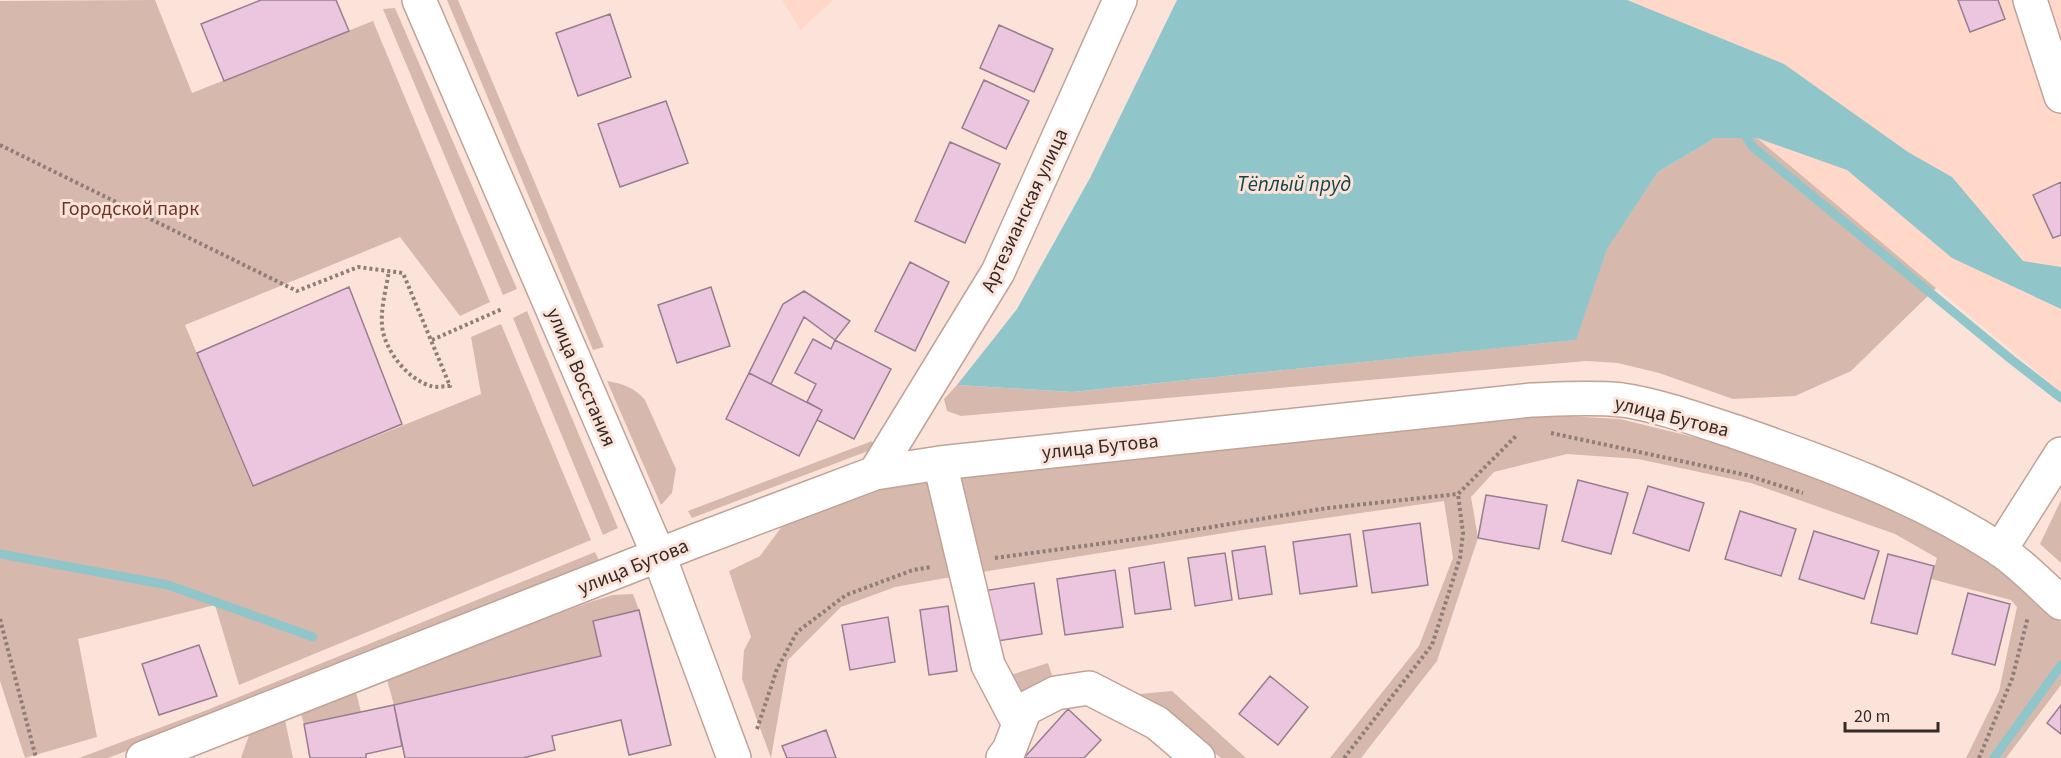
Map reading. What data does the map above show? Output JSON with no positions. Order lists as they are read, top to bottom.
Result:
{
  "streets": {
    "street": ["Артезианская улица", "улица Восстания", "улица Бутова"]
  },
  "crossings": [
    ["Артезианская улица", "улица Бутова"],
    ["улица Восстания", "улица Бутова"]
  ],
  "water": ["Тёплый пруд"],
  "parks": ["Городской парк"],
  "scale_bar": "20 m"
}
